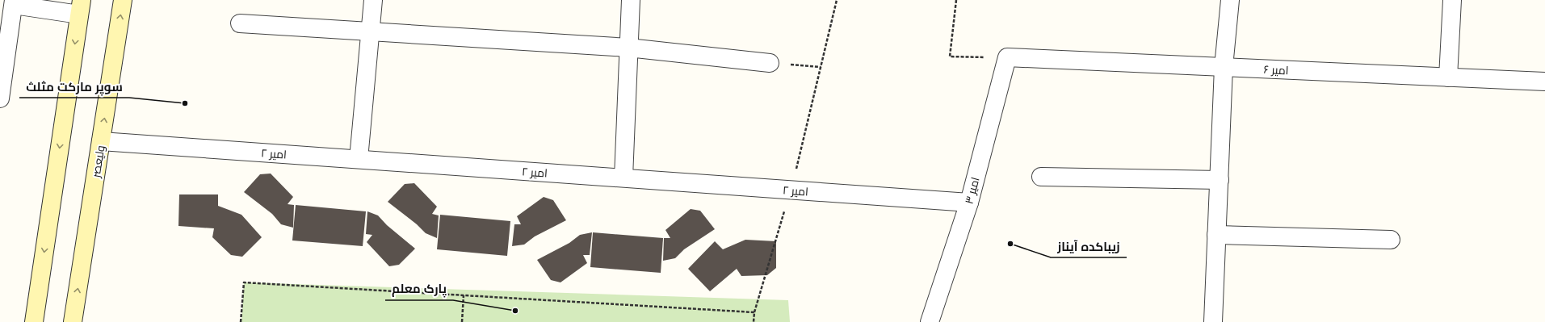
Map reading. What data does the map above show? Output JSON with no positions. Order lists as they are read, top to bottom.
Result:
{
  "streets": {
    "main road": ["ولیعصر"],
    "street": ["امیر ۶", "امیر ۲", "امیر ۳"]
  },
  "crossings": [
    ["امیر ۶", "امیر ۳"],
    ["امیر ۲", "ولیعصر"],
    ["امیر ۲", "امیر ۳"]
  ],
  "places": ["سوپر مارکت مثلث", "زیباکده آیناز", "پارک معلم"]
}
